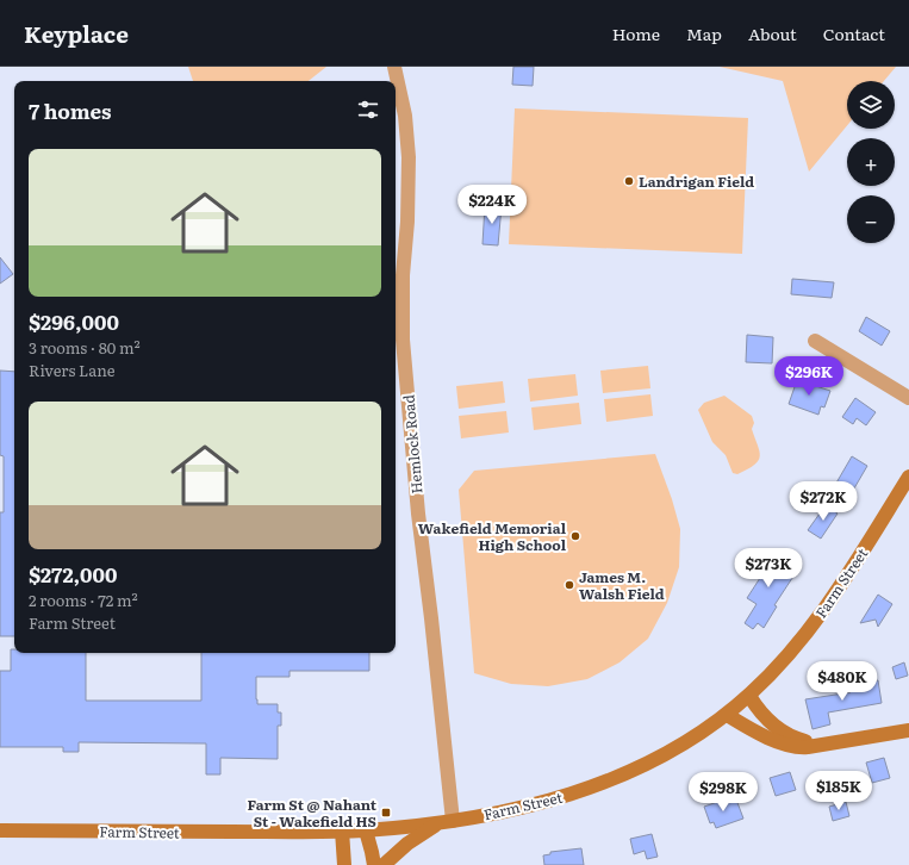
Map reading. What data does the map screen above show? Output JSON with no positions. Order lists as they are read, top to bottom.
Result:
{
  "streets": {
    "main road": ["Farm Street"],
    "street": ["Hemlock Road"]
  },
  "crossings": [
    ["Hemlock Road", "Farm Street"]
  ],
  "places": {
    "other": ["Landrigan Field", "Wakefield Memorial High School", "James M. Walsh Field"],
    "transit": ["Farm St @ Nahant St - Wakefield HS"]
  },
  "page": {
    "header": "Keyplace",
    "nav": [
      "Home",
      "Map",
      "About",
      "Contact"
    ],
    "map_buttons": ["+", "−"],
    "heading": "7 homes",
    "list": [
      {
        "name": "$296,000",
        "note": "3 rooms · 80 m² · Rivers Lane"
      },
      {
        "name": "$272,000",
        "note": "2 rooms · 72 m² · Farm Street"
      }
    ],
    "price": [
      "$224K",
      "$296K",
      "$272K",
      "$273K",
      "$480K",
      "$185K",
      "$298K"
    ]
  }
}
